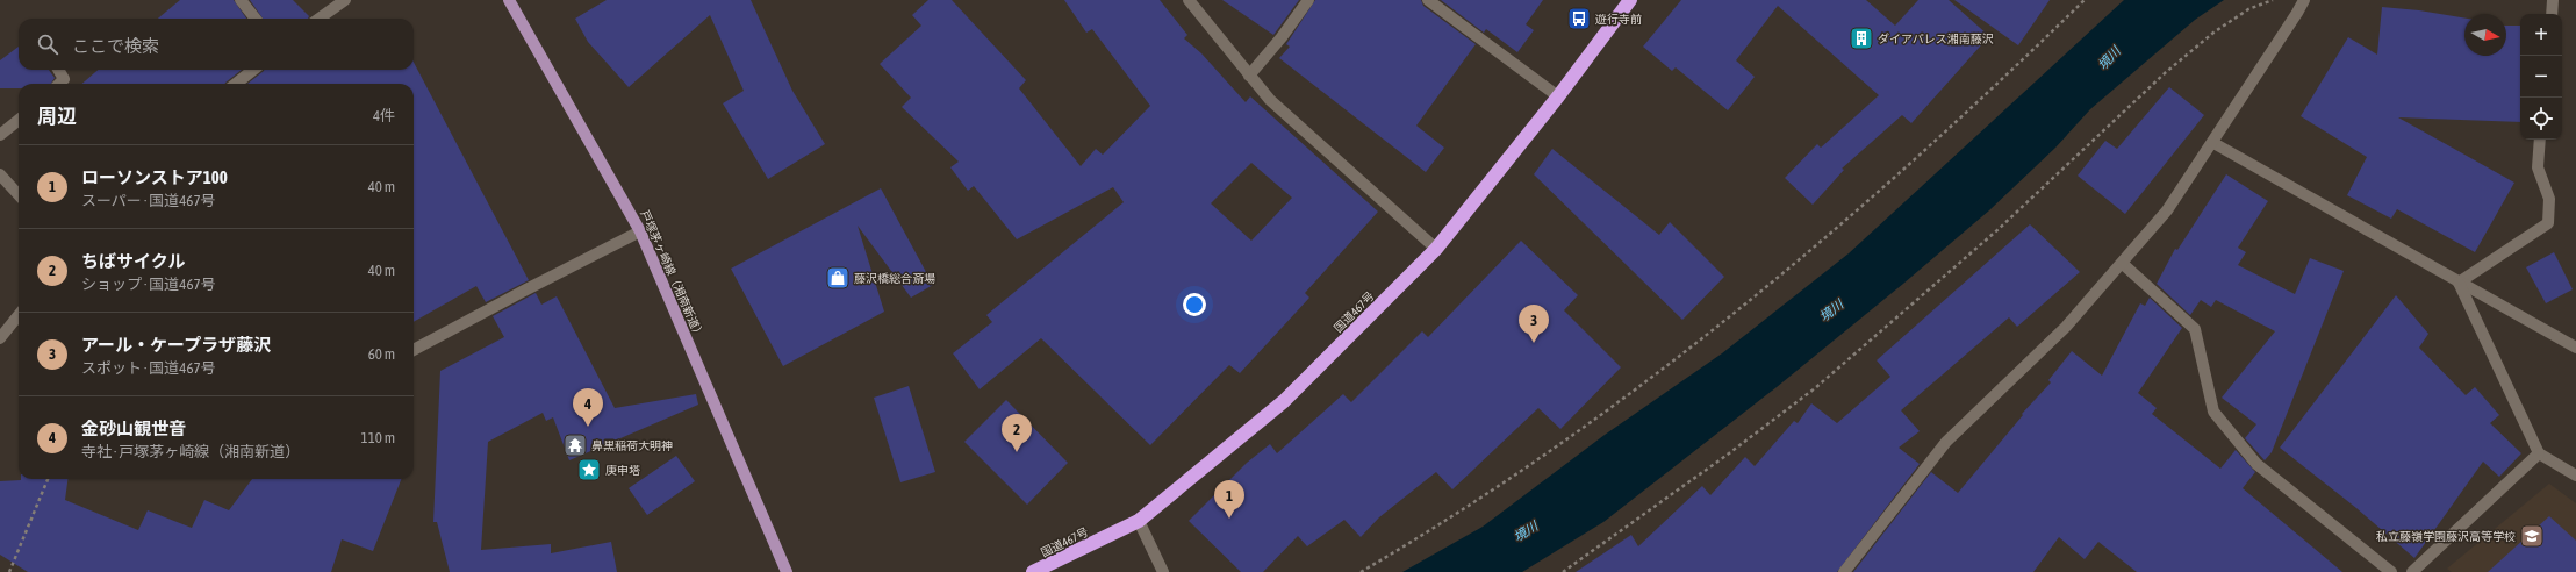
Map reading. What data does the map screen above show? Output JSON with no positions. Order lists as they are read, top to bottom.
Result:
{
  "streets": {
    "highway": ["国道467号"],
    "main road": ["戸塚茅ヶ崎線（湘南新道）"]
  },
  "water": ["境川"],
  "places": {
    "bus stop": ["遊行寺前"],
    "building": ["ダイアパレス湘南藤沢"],
    "shop": ["藤沢橋総合斎場"],
    "temple": ["鼻黒稲荷大明神"],
    "place": ["庚申塔"],
    "school or university": ["私立藤嶺学園藤沢高等学校"]
  },
  "north": "right",
  "page": {
    "map_buttons": ["+", "−"],
    "search": "ここで検索",
    "heading": ["周辺", "4件"],
    "list": [
      {
        "mark": "1",
        "name": "ローソンストア100",
        "note": "スーパー · 国道467号",
        "value": "40 m"
      },
      {
        "mark": "2",
        "name": "ちばサイクル",
        "note": "ショップ · 国道467号",
        "value": "40 m"
      },
      {
        "mark": "3",
        "name": "アール・ケープラザ藤沢",
        "note": "スポット · 国道467号",
        "value": "60 m"
      },
      {
        "mark": "4",
        "name": "金砂山観世音",
        "note": "寺社 · 戸塚茅ヶ崎線（湘南新道）",
        "value": "110 m"
      }
    ],
    "pins": [
      "3",
      "4",
      "2",
      "1"
    ]
  }
}
